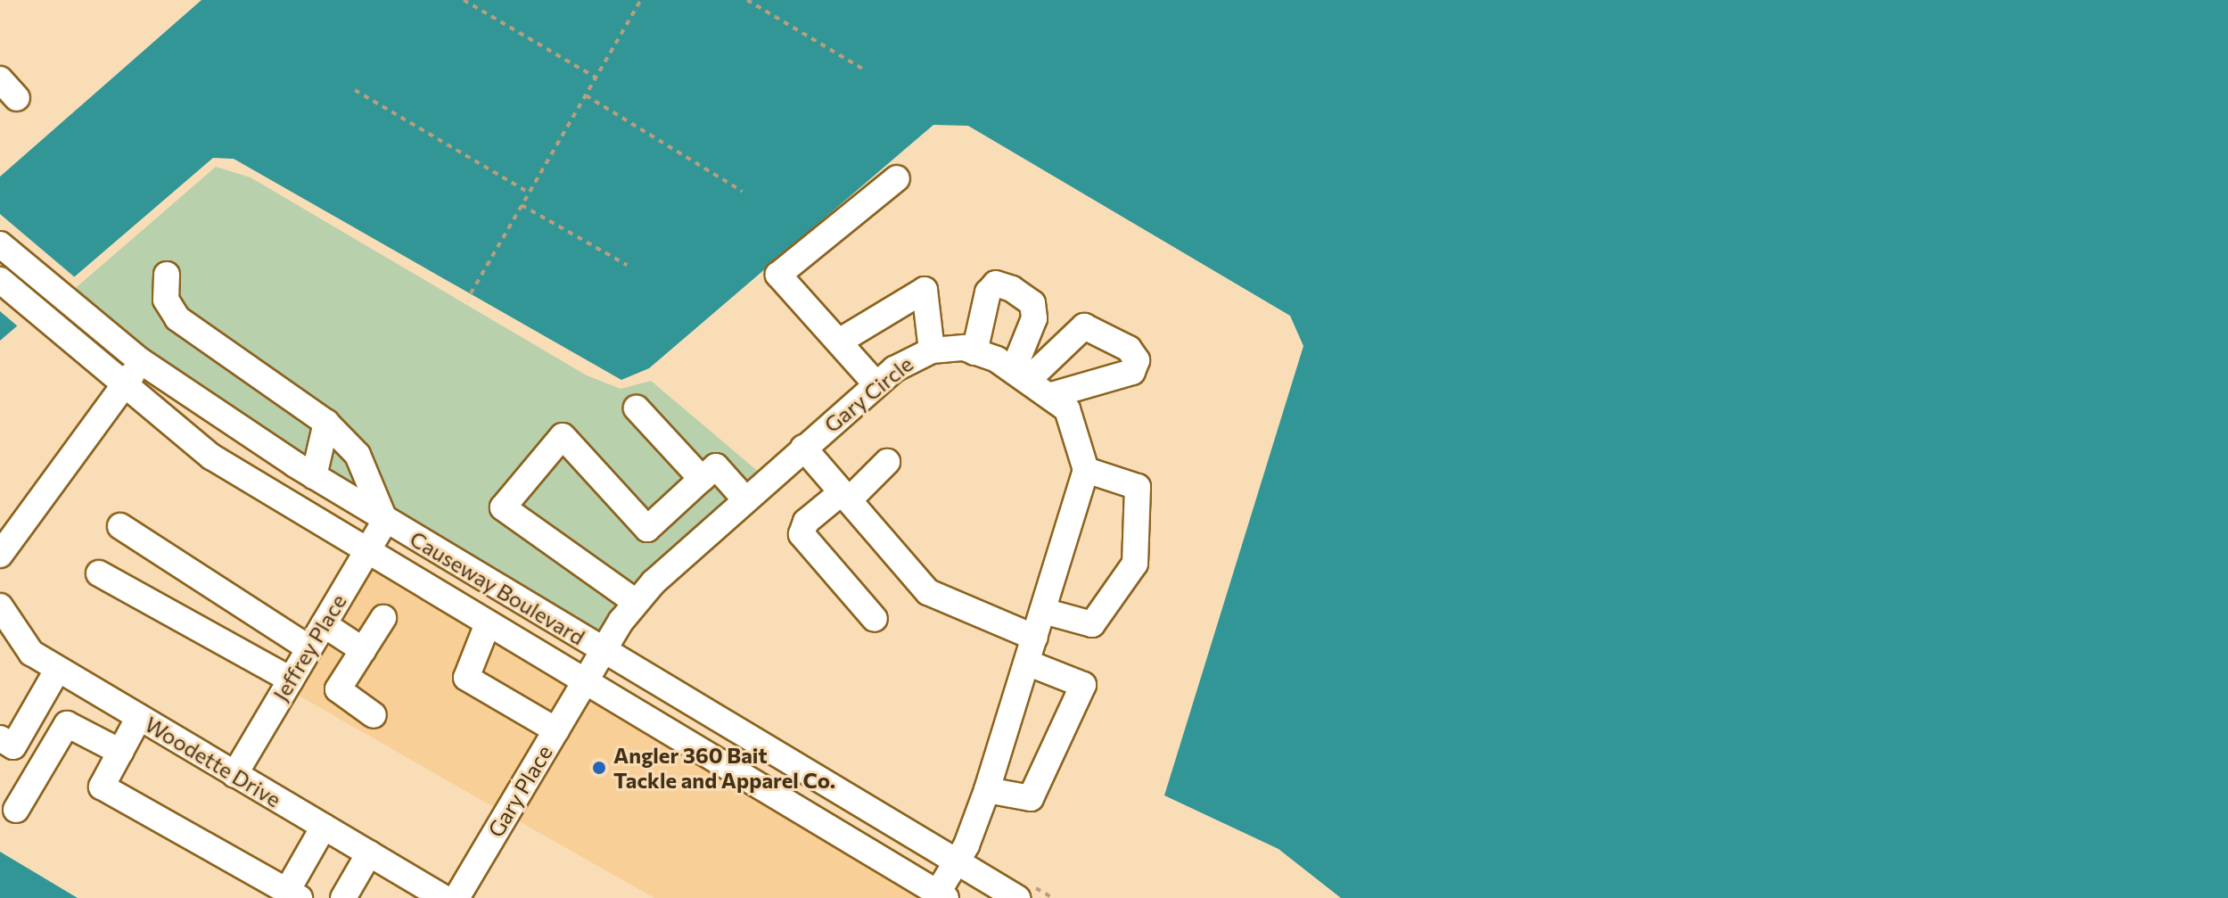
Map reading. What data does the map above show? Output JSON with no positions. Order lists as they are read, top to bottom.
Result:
{
  "streets": {
    "street": [
      "Gary Circle",
      "Causeway Boulevard",
      "Jeffrey Place",
      "Woodette Drive",
      "Gary Place"
    ]
  },
  "crossings": [
    ["Gary Circle", "Causeway Boulevard"],
    ["Gary Circle", "Gary Place"],
    ["Causeway Boulevard", "Jeffrey Place"],
    ["Causeway Boulevard", "Gary Place"],
    ["Jeffrey Place", "Woodette Drive"]
  ],
  "places": ["Angler 360 Bait Tackle and Apparel Co."]
}
